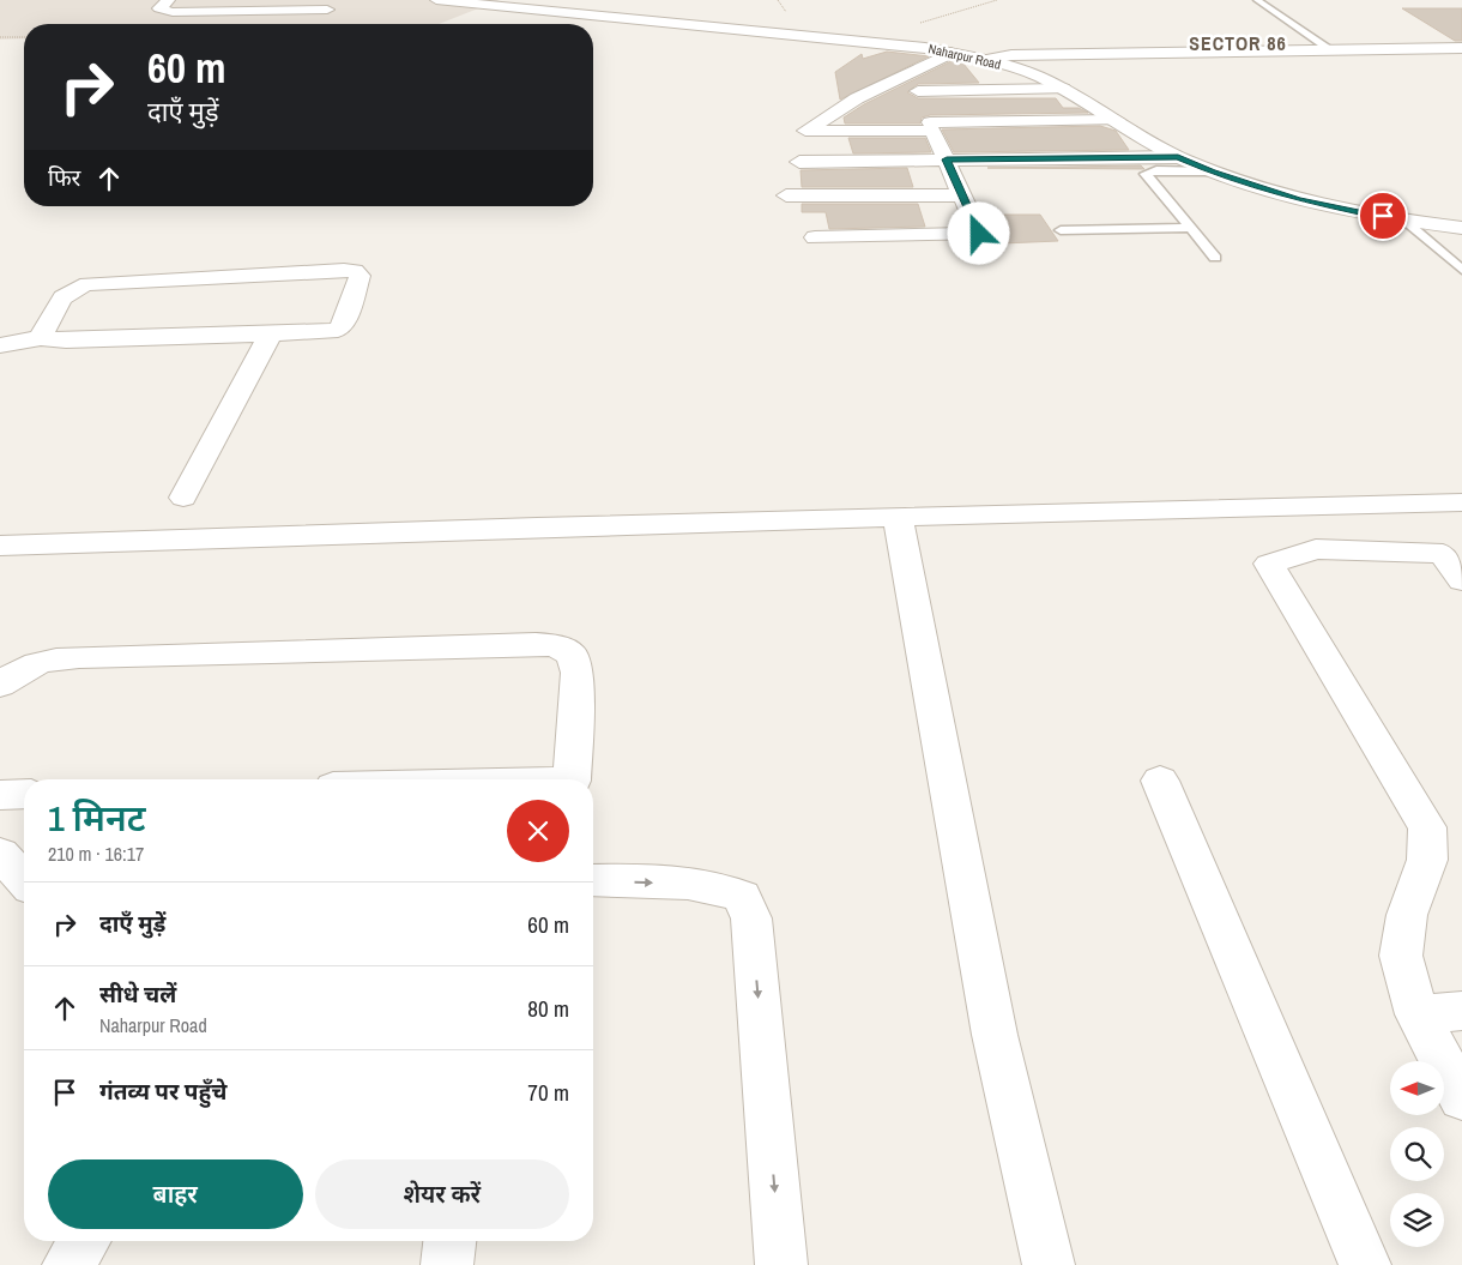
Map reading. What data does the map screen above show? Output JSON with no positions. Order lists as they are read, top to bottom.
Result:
{
  "streets": {
    "street": ["Naharpur Road"]
  },
  "districts": ["SECTOR 86"],
  "north": "left",
  "page": {
    "turn": ["60 m", "दाएँ मुड़ें"],
    "then": "फिर",
    "heading": ["1 मिनट", "210 m · 16:17"],
    "list": [
      {
        "name": "दाएँ मुड़ें",
        "value": "60 m"
      },
      {
        "name": "सीधे चलें",
        "note": "Naharpur Road",
        "value": "80 m"
      },
      {
        "name": "गंतव्य पर पहुँचे",
        "value": "70 m"
      }
    ],
    "buttons": ["बाहर", "शेयर करें"]
  }
}
